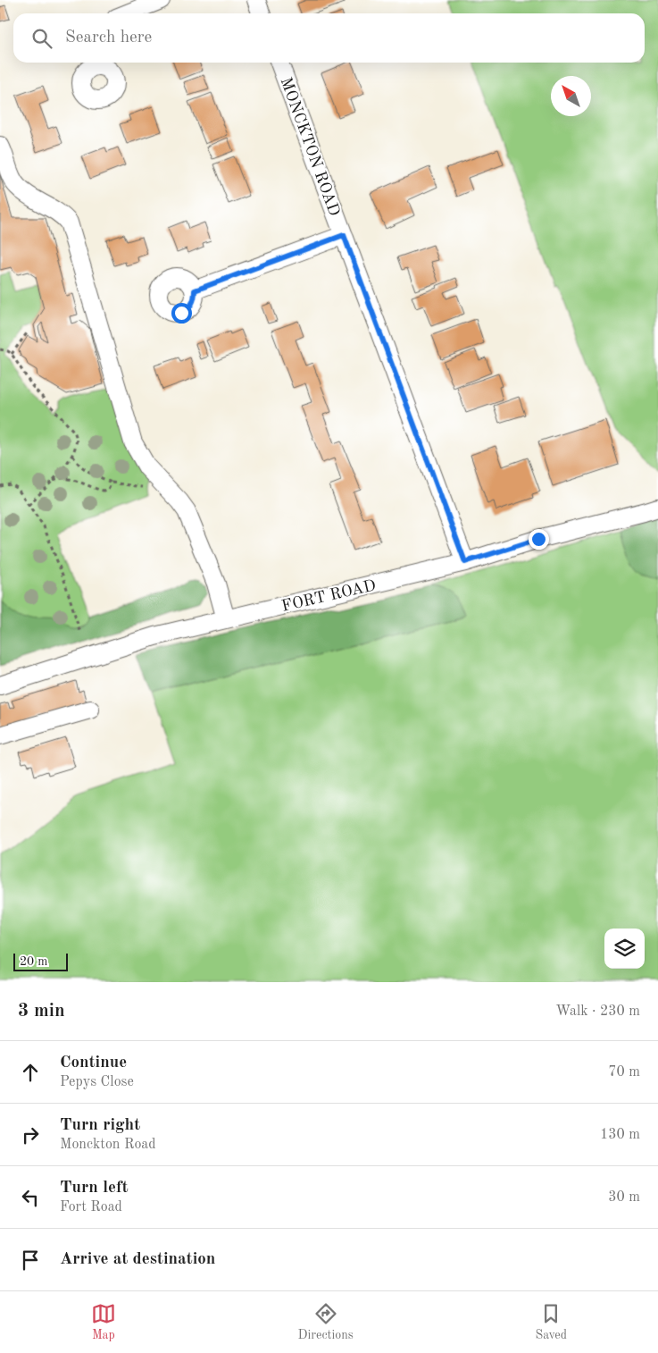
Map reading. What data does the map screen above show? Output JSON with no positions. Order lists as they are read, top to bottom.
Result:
{
  "streets": {
    "street": ["MONCKTON ROAD", "FORT ROAD"]
  },
  "crossings": [
    ["MONCKTON ROAD", "FORT ROAD"]
  ],
  "scale_bar": "20 m",
  "north": "top left",
  "page": {
    "search": "Search here",
    "scale": "20 m",
    "heading": ["3 min", "Walk · 230 m"],
    "list": [
      ["Continue", "Pepys Close", "70 m"],
      ["Turn right", "Monckton Road", "130 m"],
      ["Turn left", "Fort Road", "30 m"],
      "Arrive at destination"
    ],
    "nav": ["Map", "Directions", "Saved"]
  }
}
